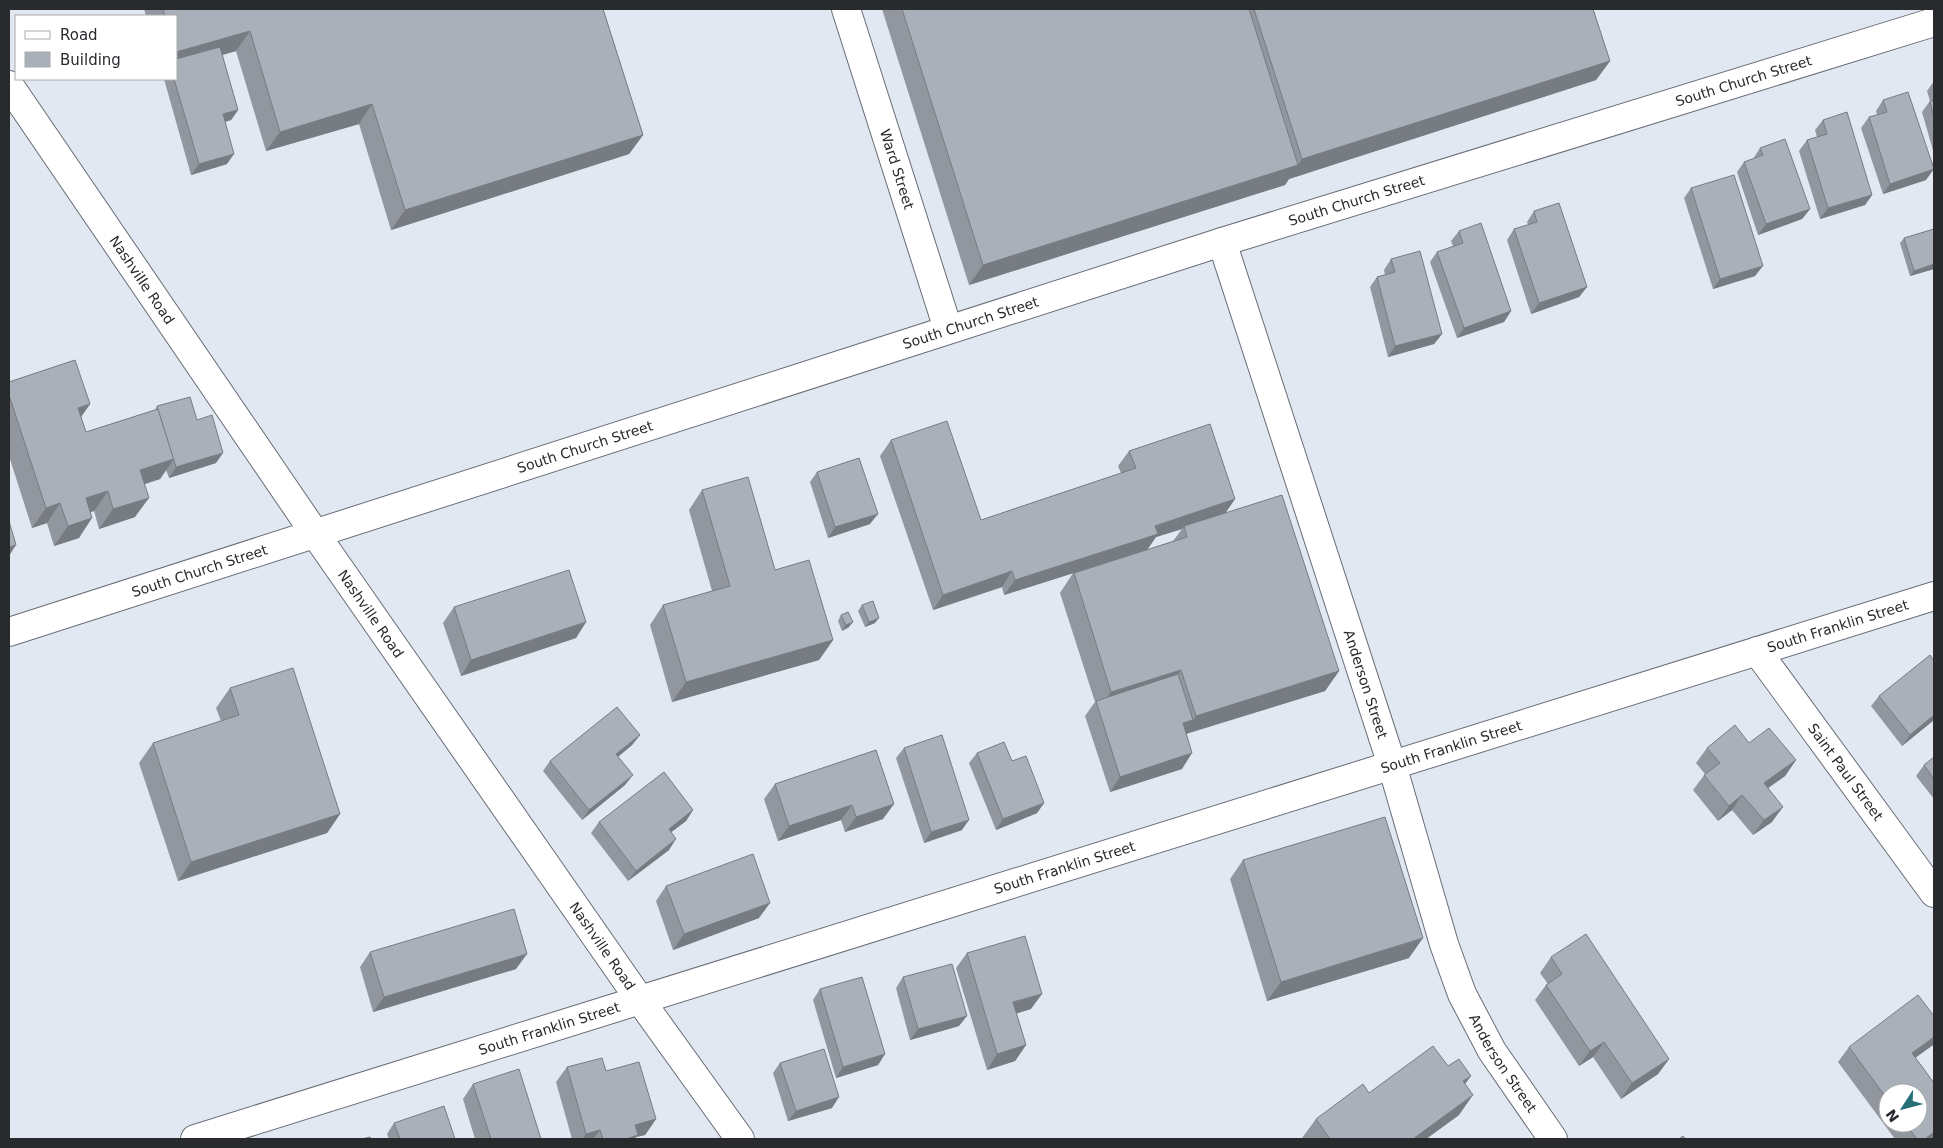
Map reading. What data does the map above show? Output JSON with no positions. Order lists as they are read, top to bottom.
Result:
{
  "streets": {
    "street": [
      "South Church Street",
      "Ward Street",
      "Nashville Road",
      "South Franklin Street",
      "Anderson Street",
      "Saint Paul Street"
    ]
  },
  "crossings": [
    ["South Church Street", "Ward Street"],
    ["South Church Street", "Nashville Road"],
    ["South Church Street", "Anderson Street"],
    ["Nashville Road", "South Franklin Street"],
    ["South Franklin Street", "Anderson Street"],
    ["South Franklin Street", "Saint Paul Street"]
  ],
  "legend": ["Road", "Building"],
  "north": "bottom left"
}
